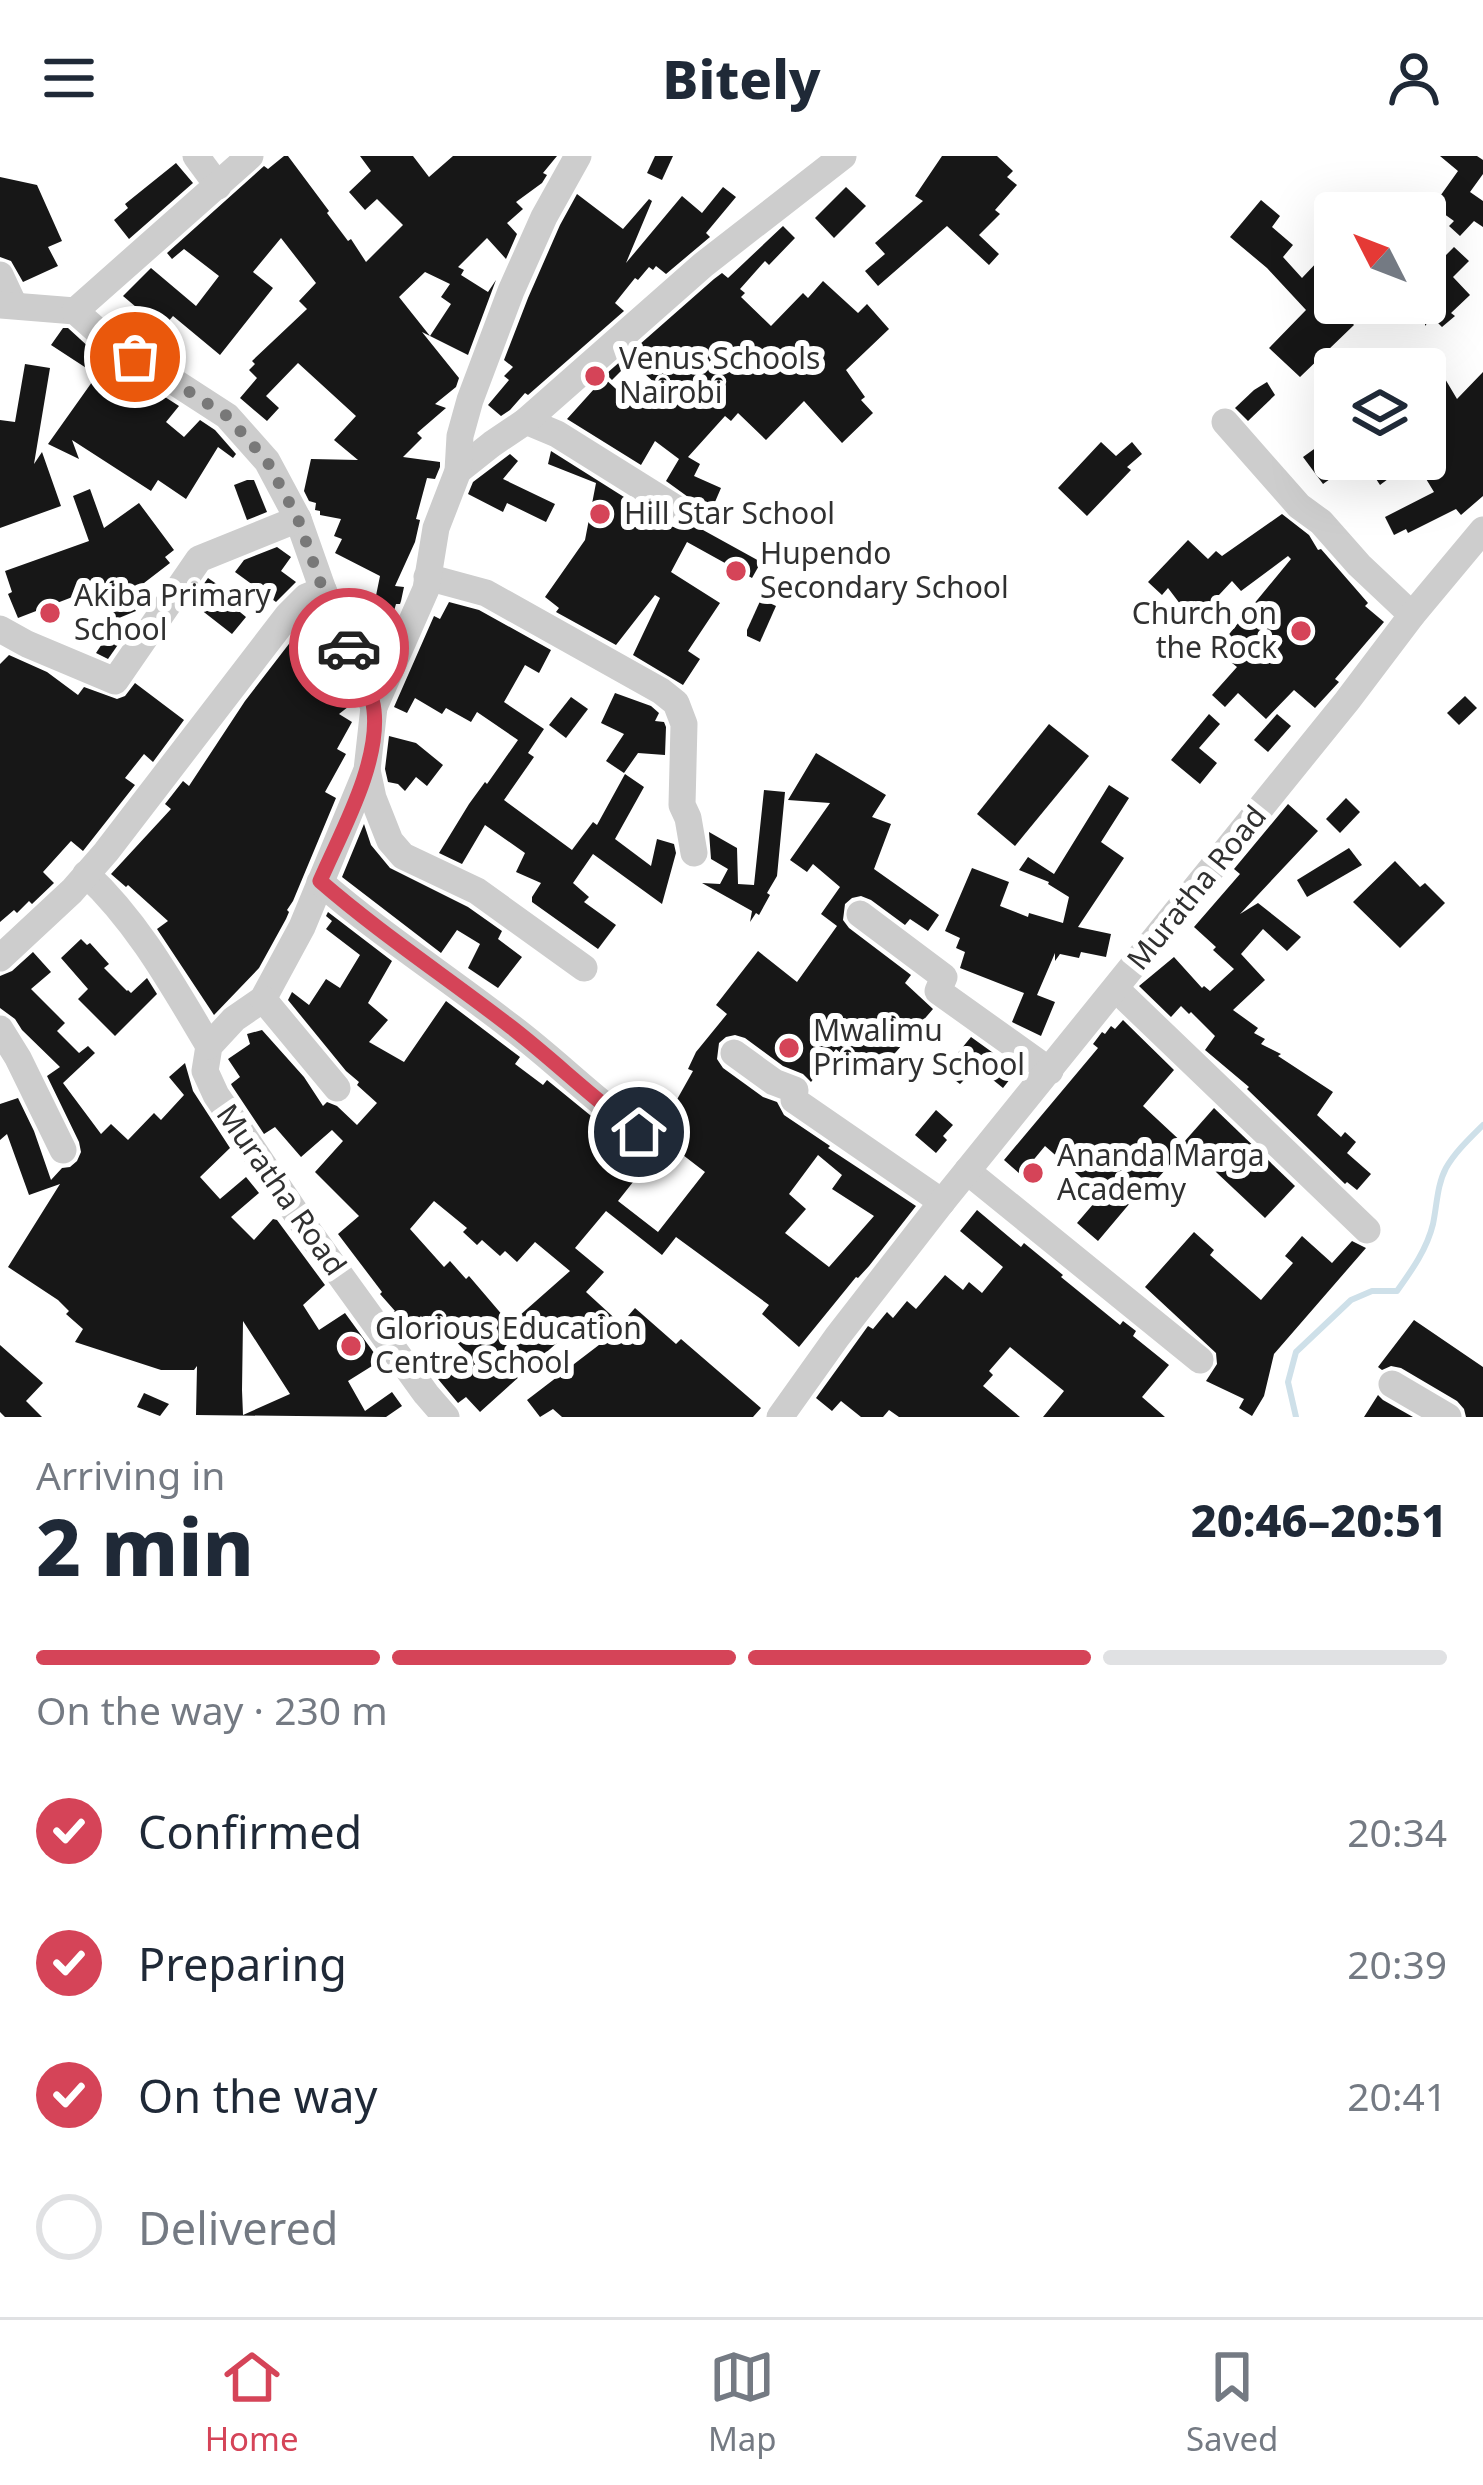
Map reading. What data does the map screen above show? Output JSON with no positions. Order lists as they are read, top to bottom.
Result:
{
  "streets": {
    "street": ["Muratha Road"]
  },
  "places": [
    "Venus Schools Nairobi",
    "Hill Star School",
    "Hupendo Secondary School",
    "Akiba Primary School",
    "Church on the Rock",
    "Mwalimu Primary School",
    "Ananda Marga Academy",
    "Glorious Education Centre School"
  ],
  "north": "top left",
  "page": {
    "header": "Bitely",
    "heading": ["2 min", "Arriving in", "20:46–20:51"],
    "bar": "On the way · 230 m",
    "list": [
      ["Confirmed", "20:34"],
      ["Preparing", "20:39"],
      ["On the way", "20:41"],
      "Delivered"
    ],
    "tabs": ["Home", "Map", "Saved"]
  }
}
